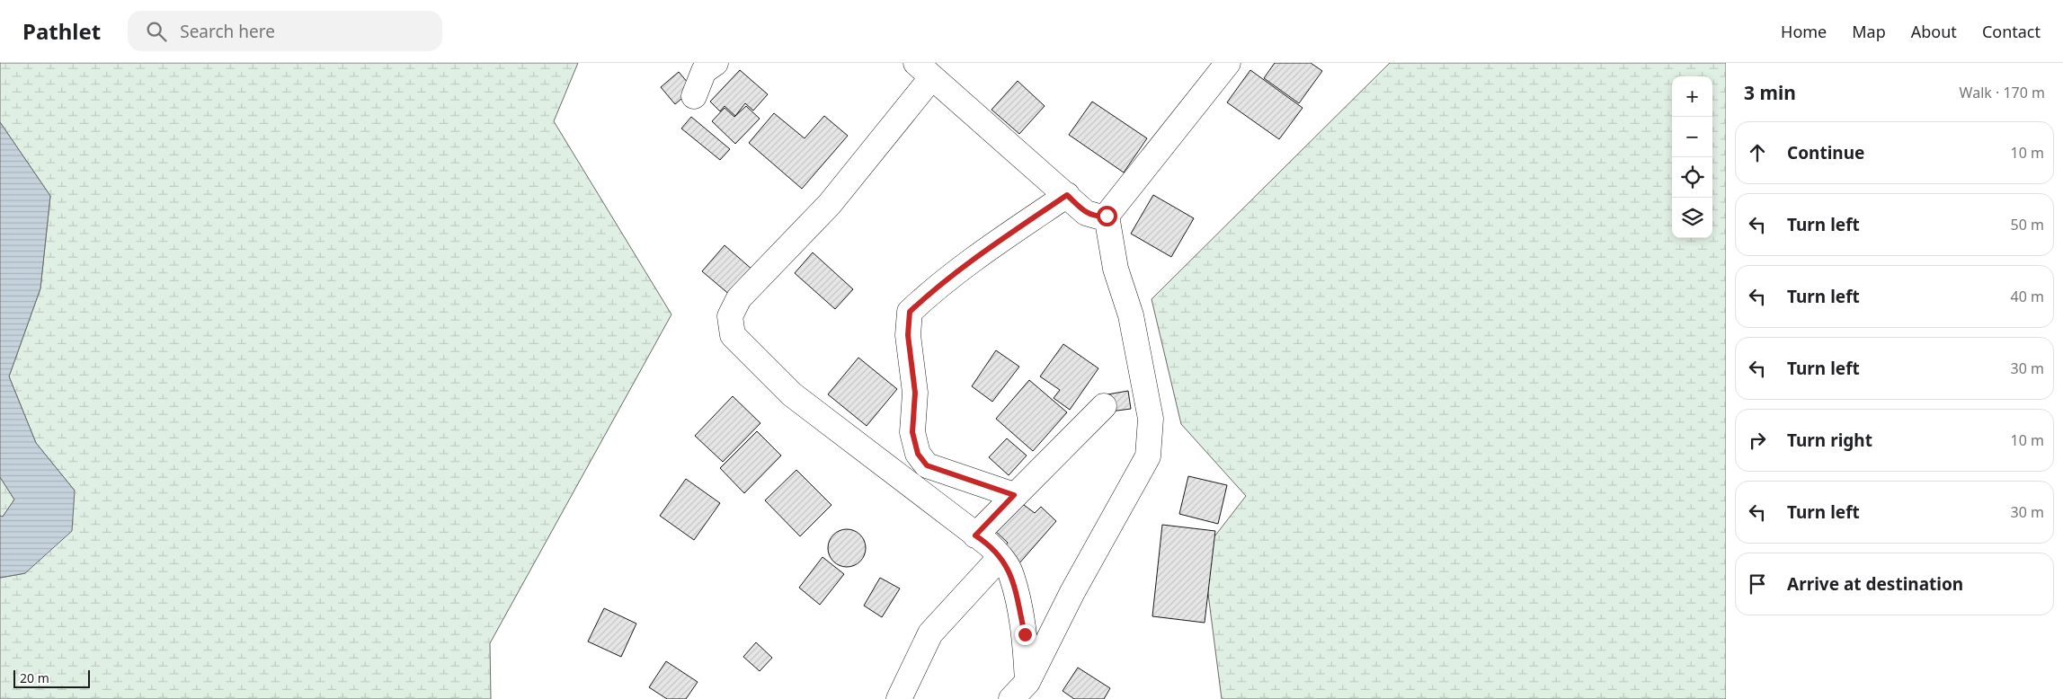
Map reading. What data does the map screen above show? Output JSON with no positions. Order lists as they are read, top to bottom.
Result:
{
  "scale_bar": "20 m",
  "page": {
    "header": "Pathlet",
    "search": "Search here",
    "nav": [
      "Home",
      "Map",
      "About",
      "Contact"
    ],
    "heading": ["3 min", "Walk · 170 m"],
    "map_buttons": ["+", "−"],
    "list": [
      ["Continue", "10 m"],
      ["Turn left", "50 m"],
      ["Turn left", "40 m"],
      ["Turn left", "30 m"],
      ["Turn right", "10 m"],
      ["Turn left", "30 m"],
      "Arrive at destination"
    ],
    "scale": "20 m"
  }
}
